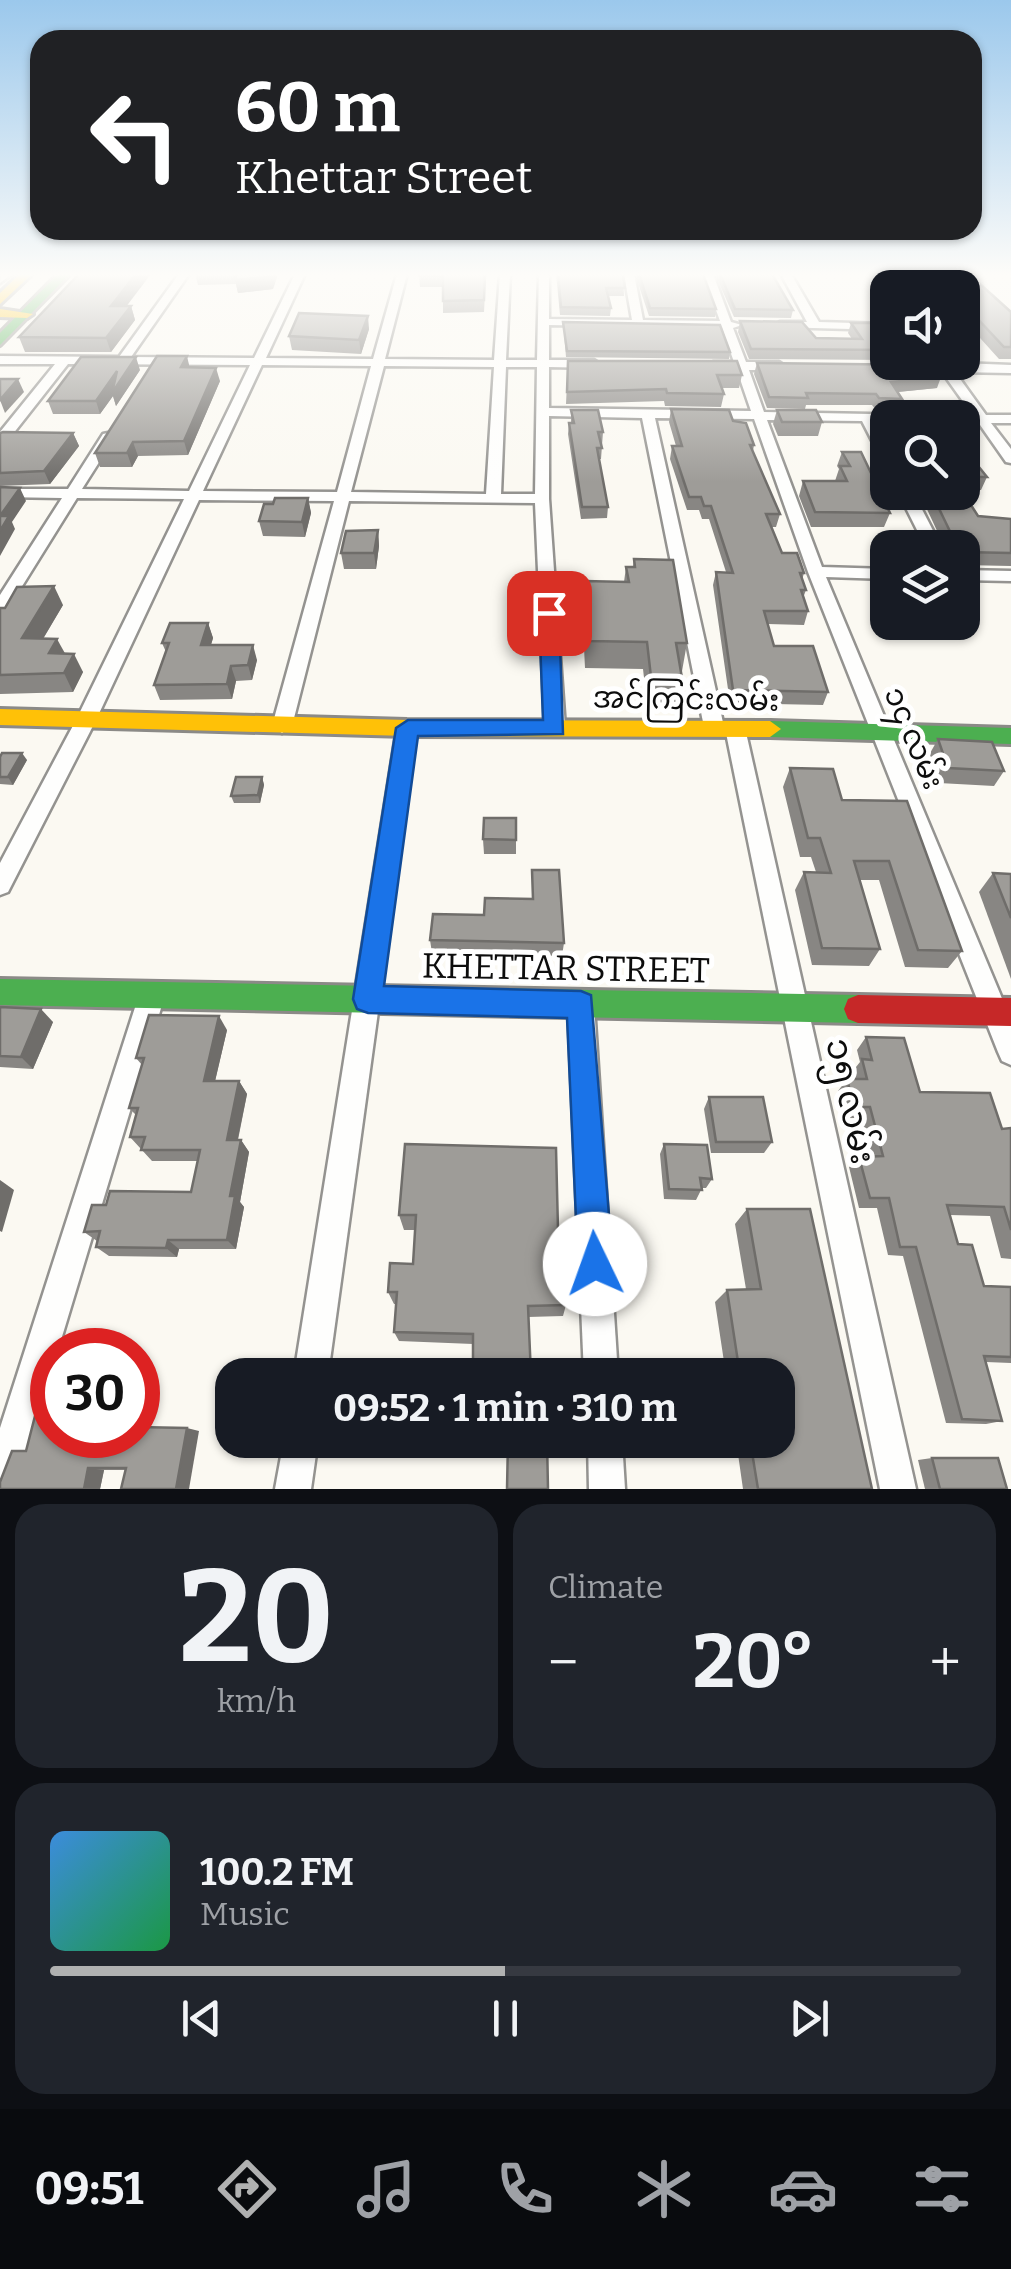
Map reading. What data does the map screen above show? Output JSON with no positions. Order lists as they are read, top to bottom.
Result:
{
  "streets": {
    "main road": ["အင်ကြင်းလမ်း", "KHETTAR STREET"],
    "street": ["၁၄ လမ်း", "၁၅ လမ်း"]
  },
  "crossings": [
    ["အင်ကြင်းလမ်း", "၁၄ လမ်း"],
    ["အင်ကြင်းလမ်း", "၁၅ လမ်း"],
    ["၁၄ လမ်း", "KHETTAR STREET"],
    ["KHETTAR STREET", "၁၅ လမ်း"]
  ],
  "page": {
    "turn": ["60 m", "Khettar Street"],
    "limit": "30",
    "trip": "09:52 · 1 min · 310 m",
    "tile": [
      ["20", "km/h"],
      "Climate"
    ],
    "heat": ["−", "20°", "+"],
    "song": ["100.2 FM", "Music"],
    "tabs": "09:51"
  }
}
